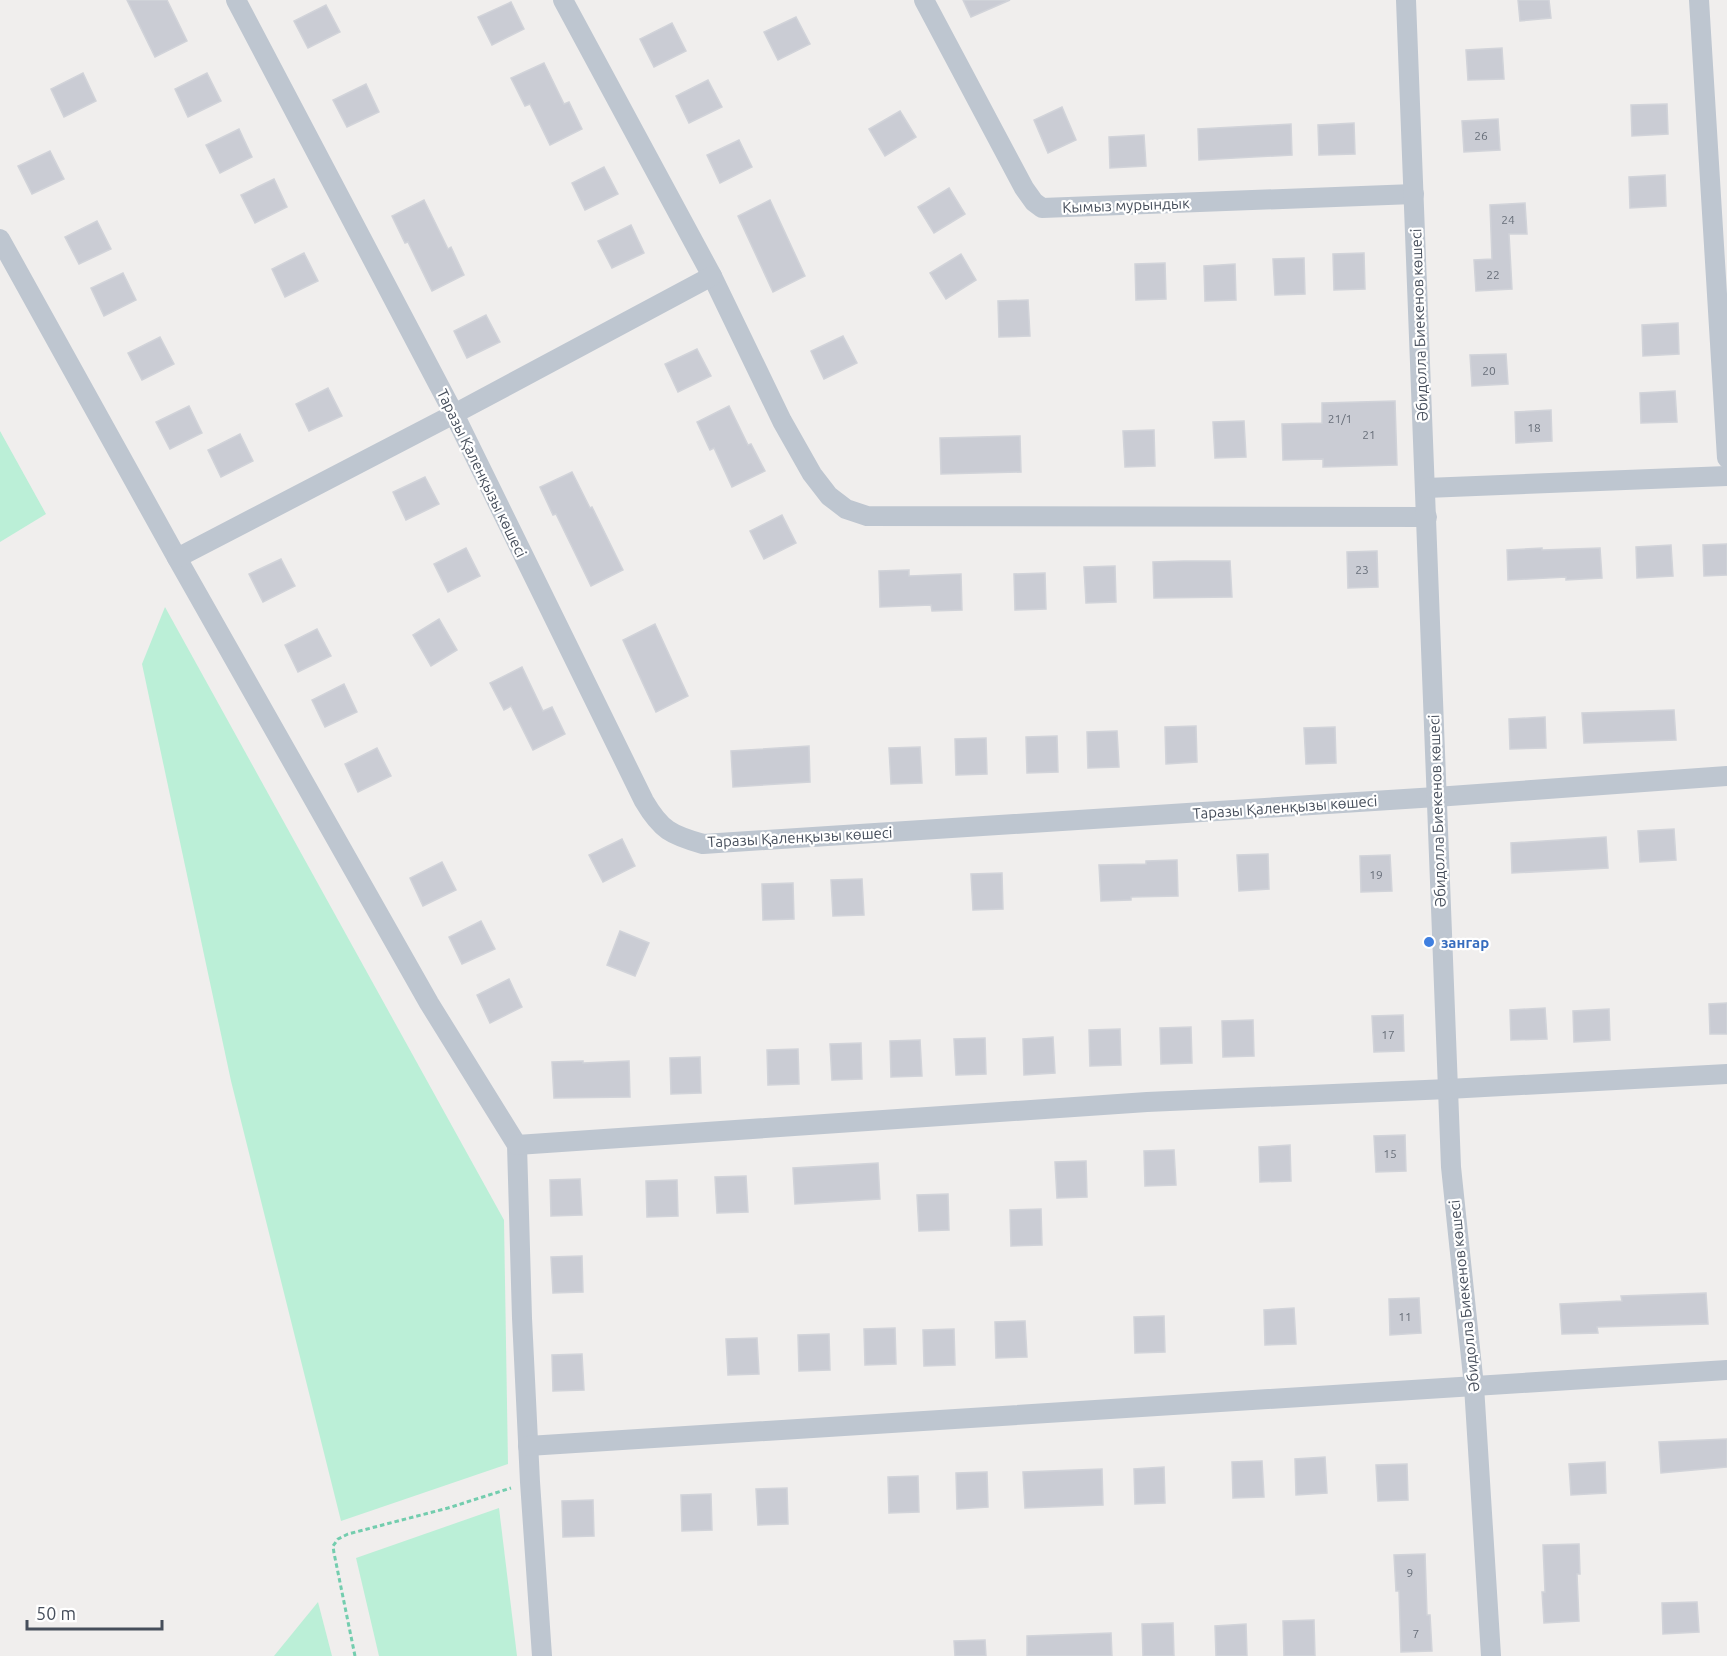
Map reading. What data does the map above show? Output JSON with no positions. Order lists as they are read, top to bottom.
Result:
{
  "streets": {
    "street": ["Кымыз мурындык", "Әбидолла Биекенов көшесі", "Таразы Қаленқызы көшесі"]
  },
  "crossings": [
    ["Кымыз мурындык", "Әбидолла Биекенов көшесі"],
    ["Әбидолла Биекенов көшесі", "Таразы Қаленқызы көшесі"]
  ],
  "places": ["зангар"],
  "house_numbers": [
    "26",
    "24",
    "22",
    "20",
    "21/1",
    "18",
    "21",
    "23",
    "19",
    "17",
    "15",
    "11",
    "9",
    "7"
  ],
  "scale_bar": "50 m"
}
